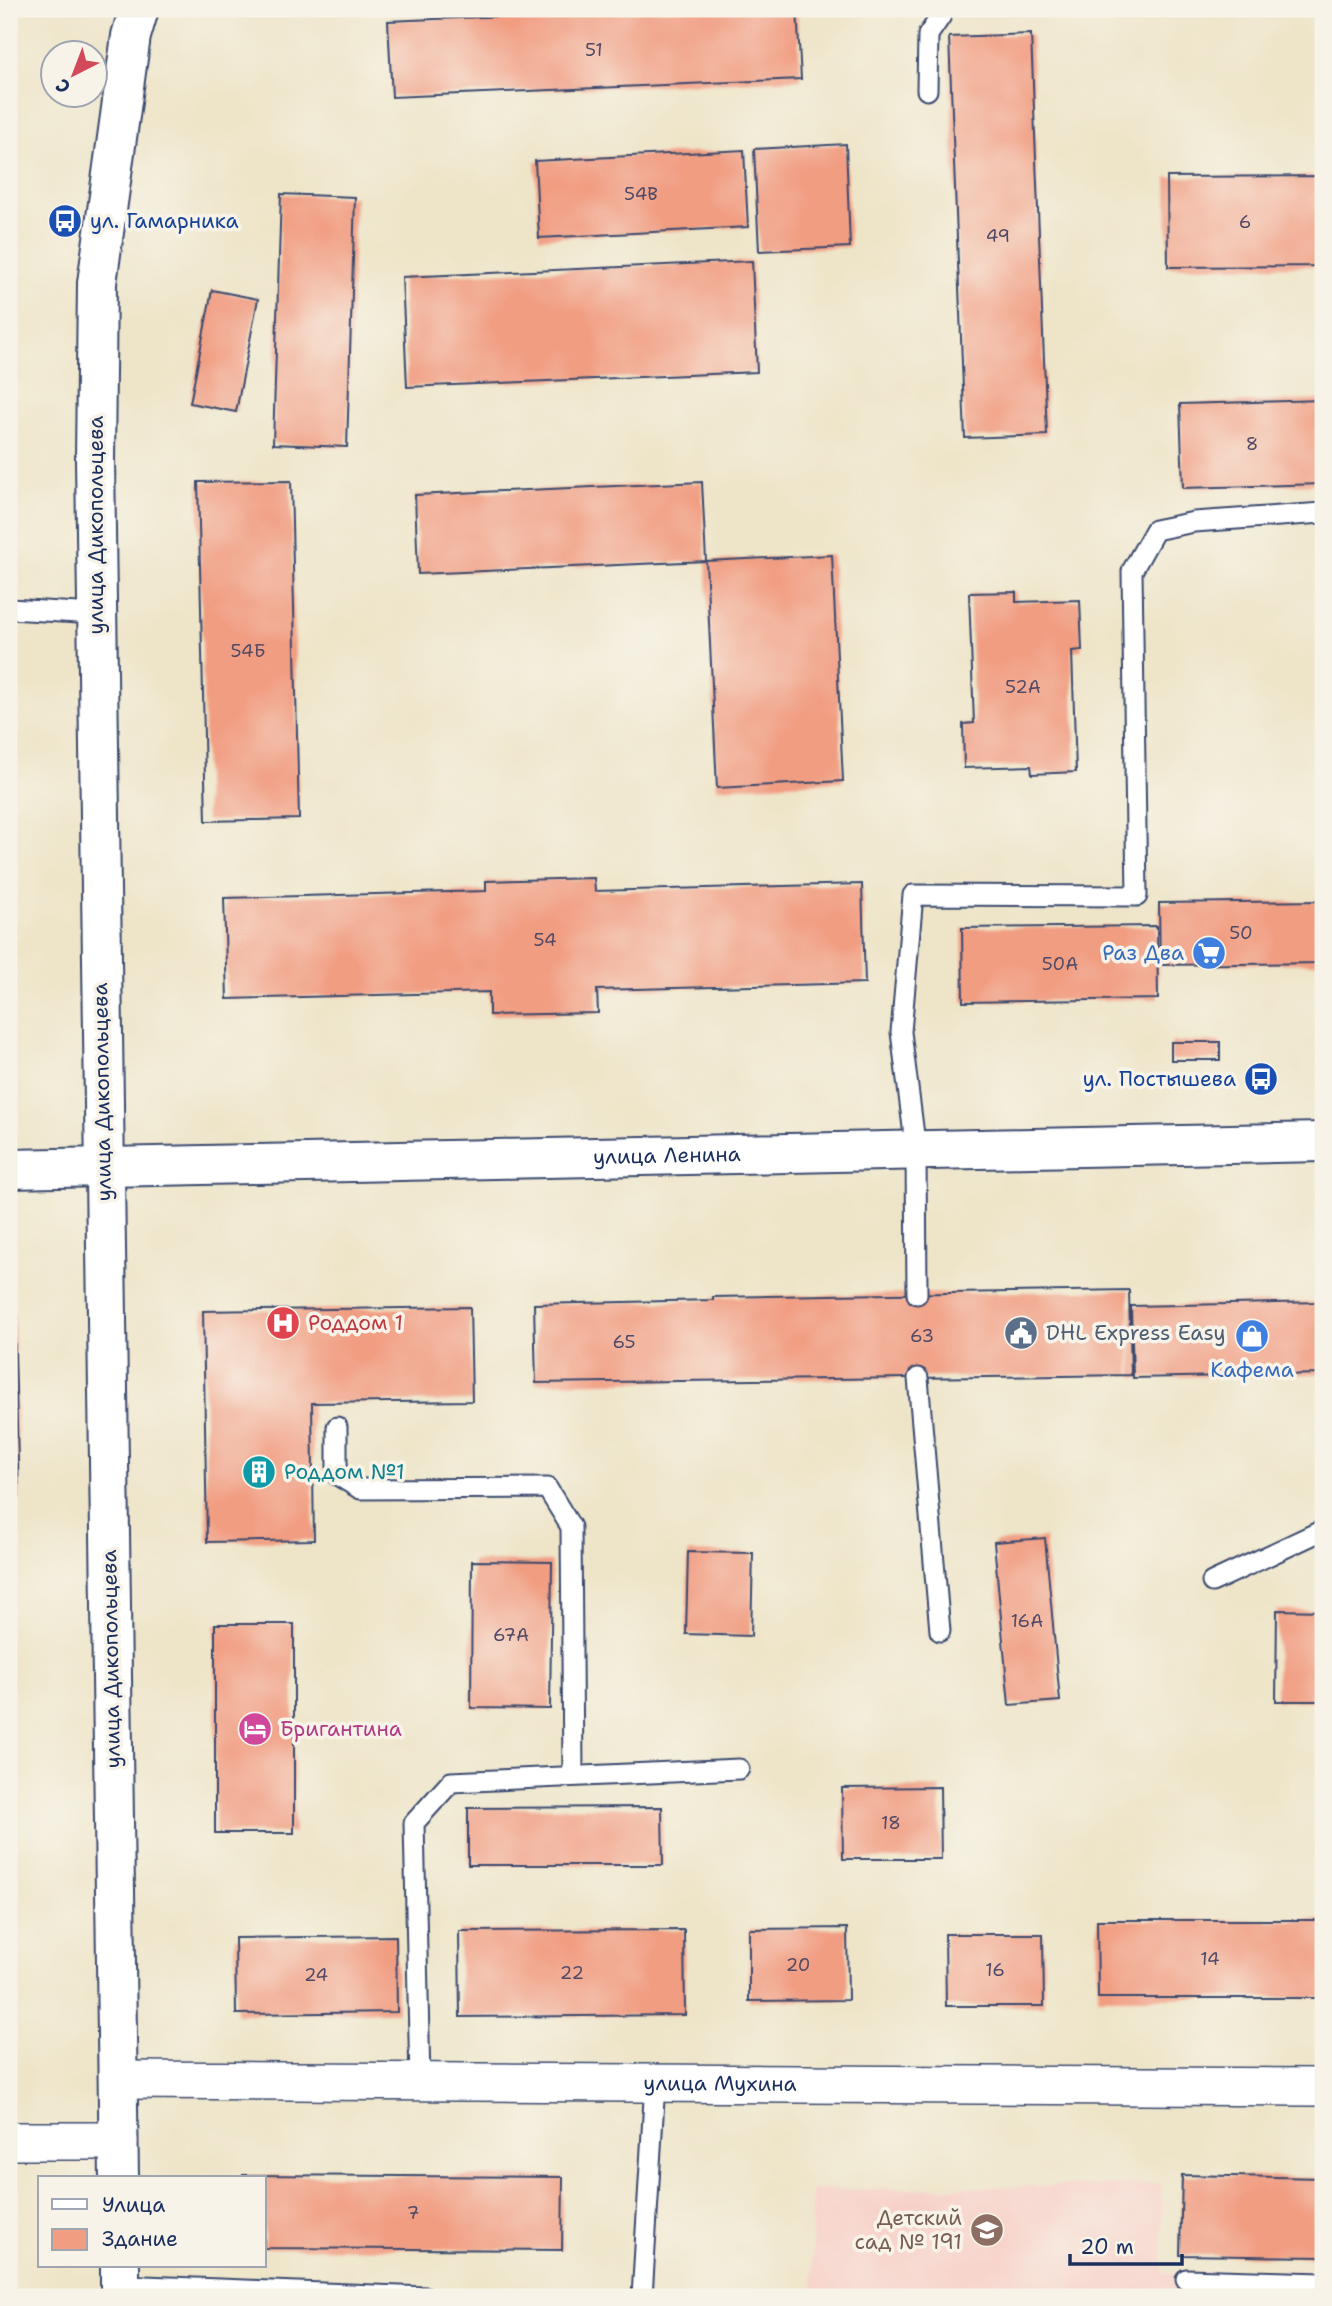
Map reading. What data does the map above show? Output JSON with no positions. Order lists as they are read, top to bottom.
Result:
{
  "streets": {
    "main road": ["улица Дикопольцева", "улица Ленина"],
    "street": ["улица Мухина"]
  },
  "crossings": [
    ["улица Дикопольцева", "улица Ленина"],
    ["улица Дикопольцева", "улица Мухина"]
  ],
  "places": {
    "bus stop": ["ул. Гамарника", "ул. Постышева"],
    "supermarket": ["Раз Два"],
    "hospital": ["Роддом 1"],
    "public building": ["DHL Express Easy"],
    "shop": ["Кафема"],
    "building": ["Роддом №1"],
    "hotel": ["Бригантина"],
    "school or university": ["Детский сад № 191"]
  },
  "house_numbers": [
    "51",
    "54В",
    "6",
    "49",
    "8",
    "54Б",
    "52А",
    "50",
    "54",
    "50А",
    "63",
    "65",
    "16А",
    "67А",
    "18",
    "14",
    "20",
    "16",
    "22",
    "24",
    "7"
  ],
  "legend": ["Улица", "Здание"],
  "scale_bar": "20 m",
  "north": "bottom left"
}
